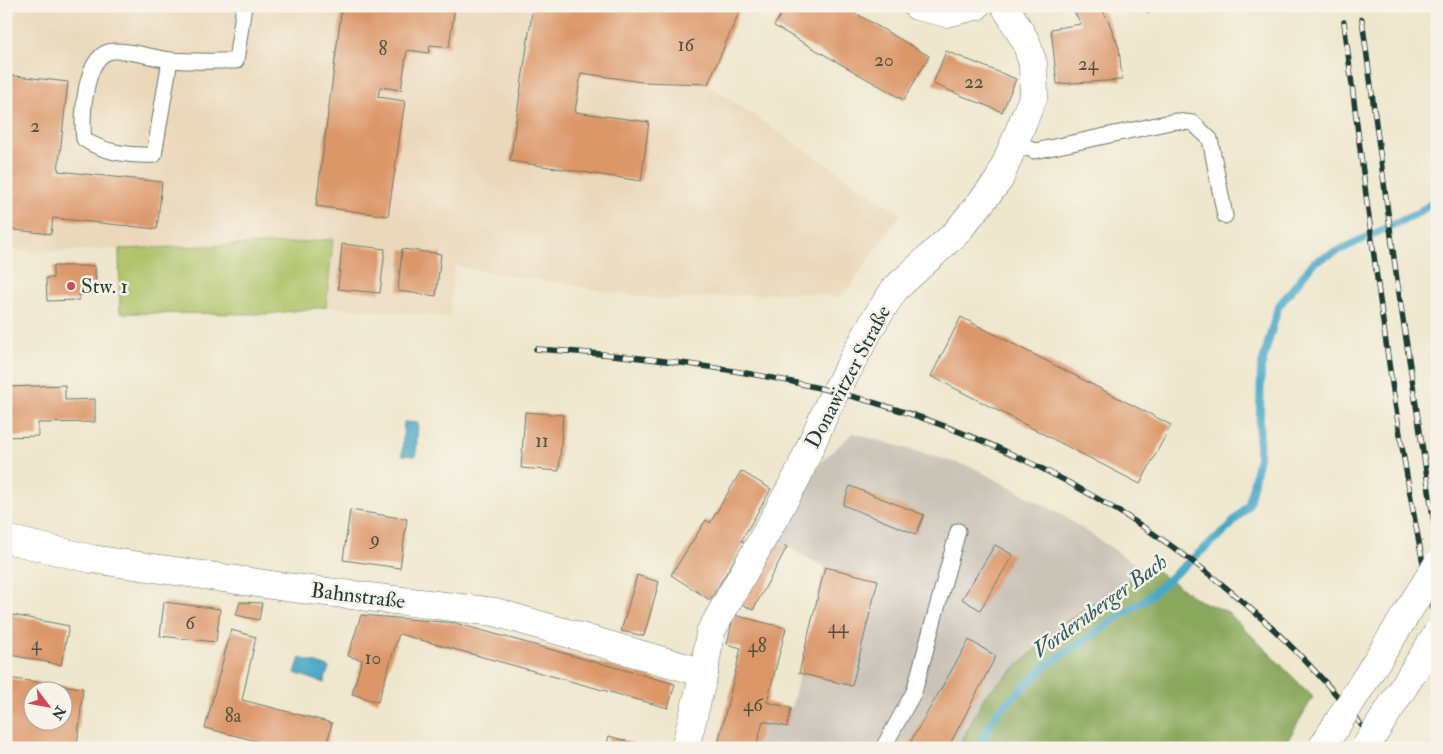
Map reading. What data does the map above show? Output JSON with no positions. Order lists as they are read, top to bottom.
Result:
{
  "streets": {
    "street": ["Donawitzer Straße", "Bahnstraße"]
  },
  "crossings": [
    ["Donawitzer Straße", "Bahnstraße"]
  ],
  "water": ["Vordernberger Bach"],
  "places": ["Stw. 1"],
  "house_numbers": [
    "16",
    "8",
    "20",
    "24",
    "22",
    "2",
    "11",
    "9",
    "6",
    "44",
    "4",
    "48",
    "10",
    "46",
    "8a"
  ],
  "north": "bottom right"
}
